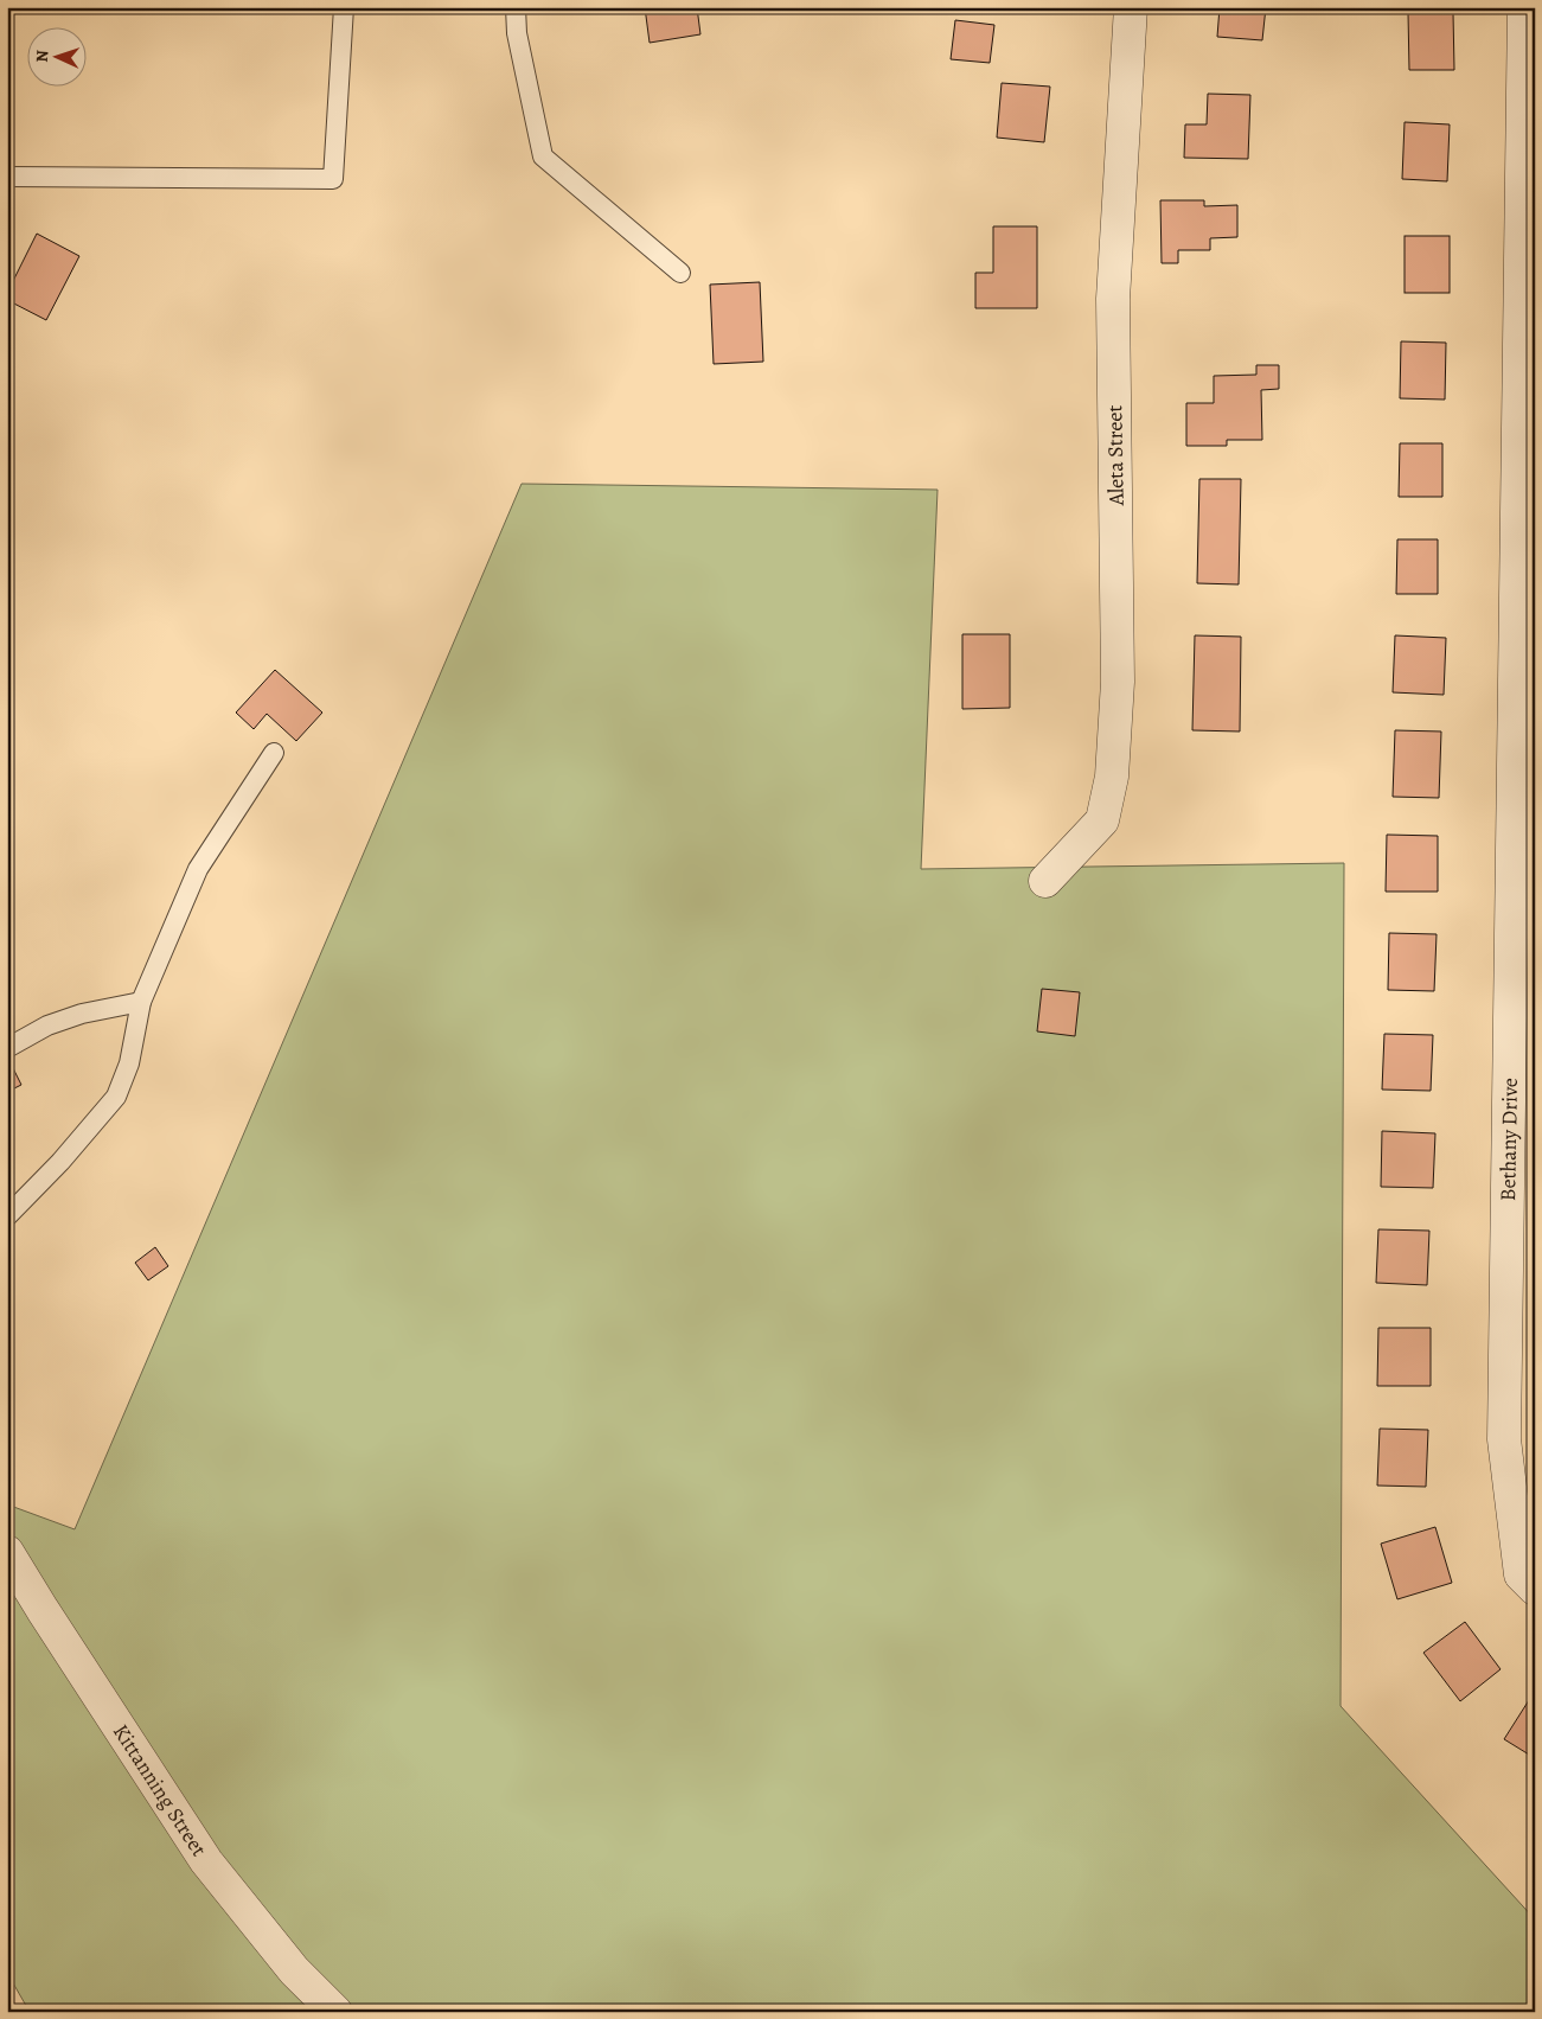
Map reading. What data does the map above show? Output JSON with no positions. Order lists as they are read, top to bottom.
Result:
{
  "streets": {
    "street": ["Aleta Street", "Bethany Drive", "Kittanning Street"]
  },
  "north": "left"
}
